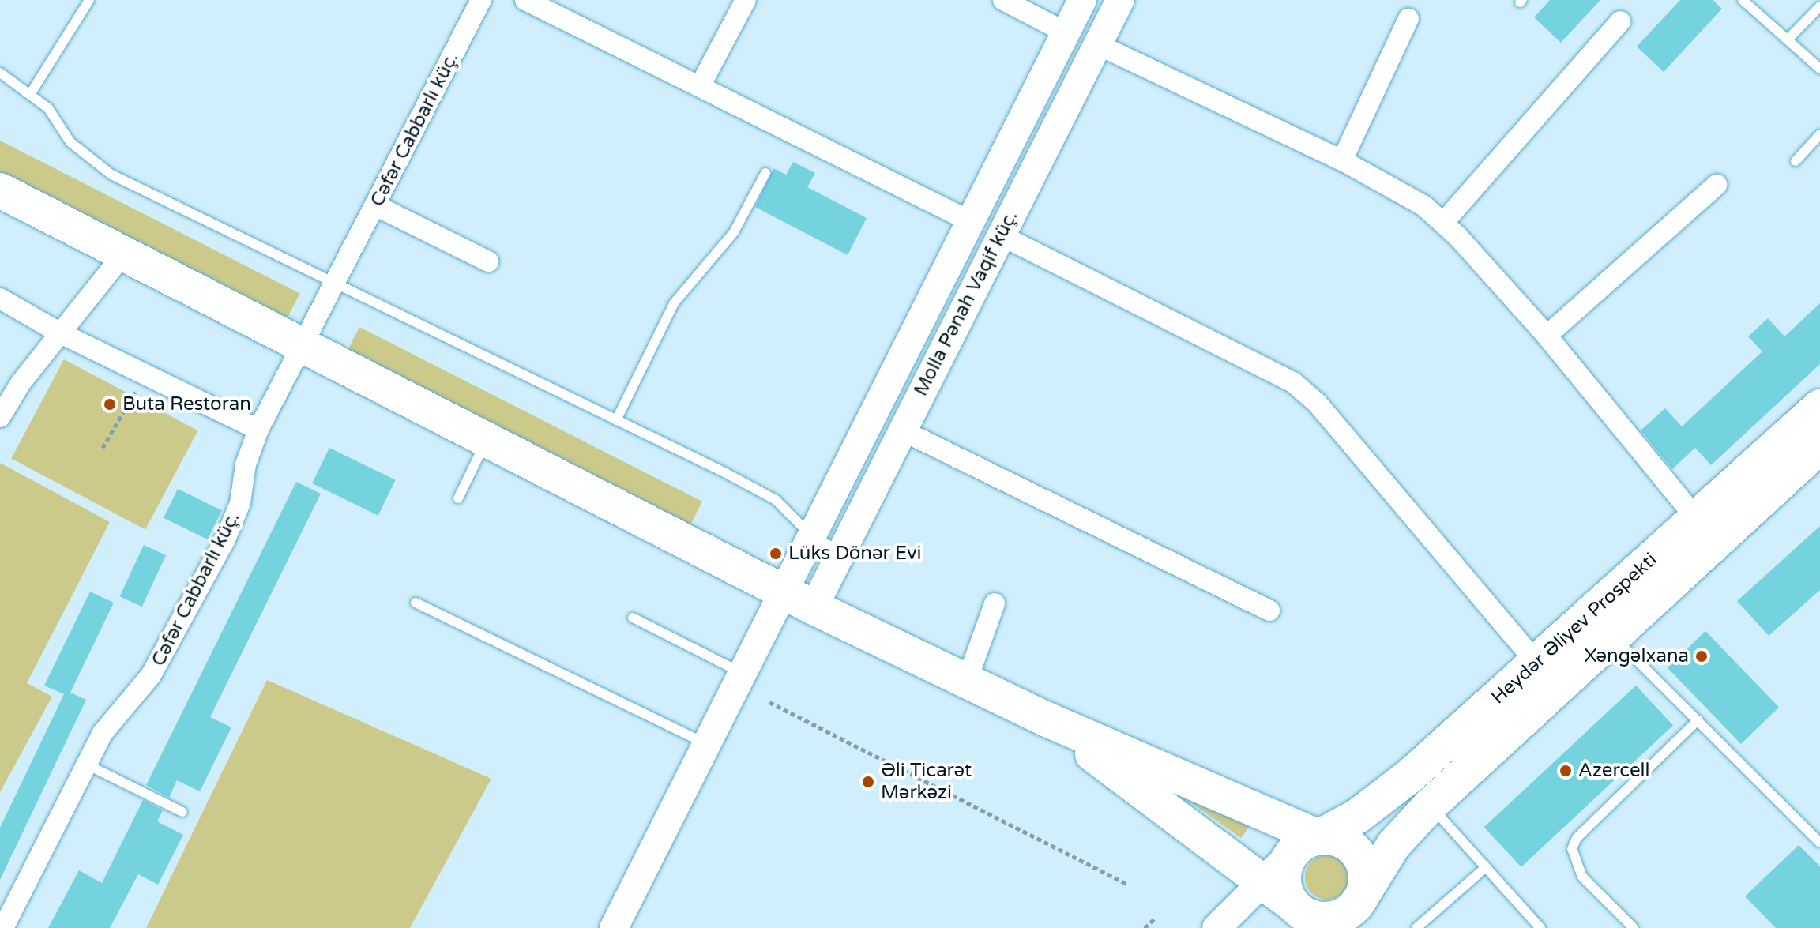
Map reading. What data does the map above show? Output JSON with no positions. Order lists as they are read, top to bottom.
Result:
{
  "streets": {
    "highway": ["Heydər Əliyev Prospekti"],
    "main road": ["Molla Pənah Vaqif küç."],
    "street": ["Cəfər Cabbarlı küç."]
  },
  "places": [
    "Buta Restoran",
    "Lüks Dönər Evi",
    "Xəngəlxana",
    "Azercell",
    "Əli Ticarət Mərkəzi"
  ]
}
